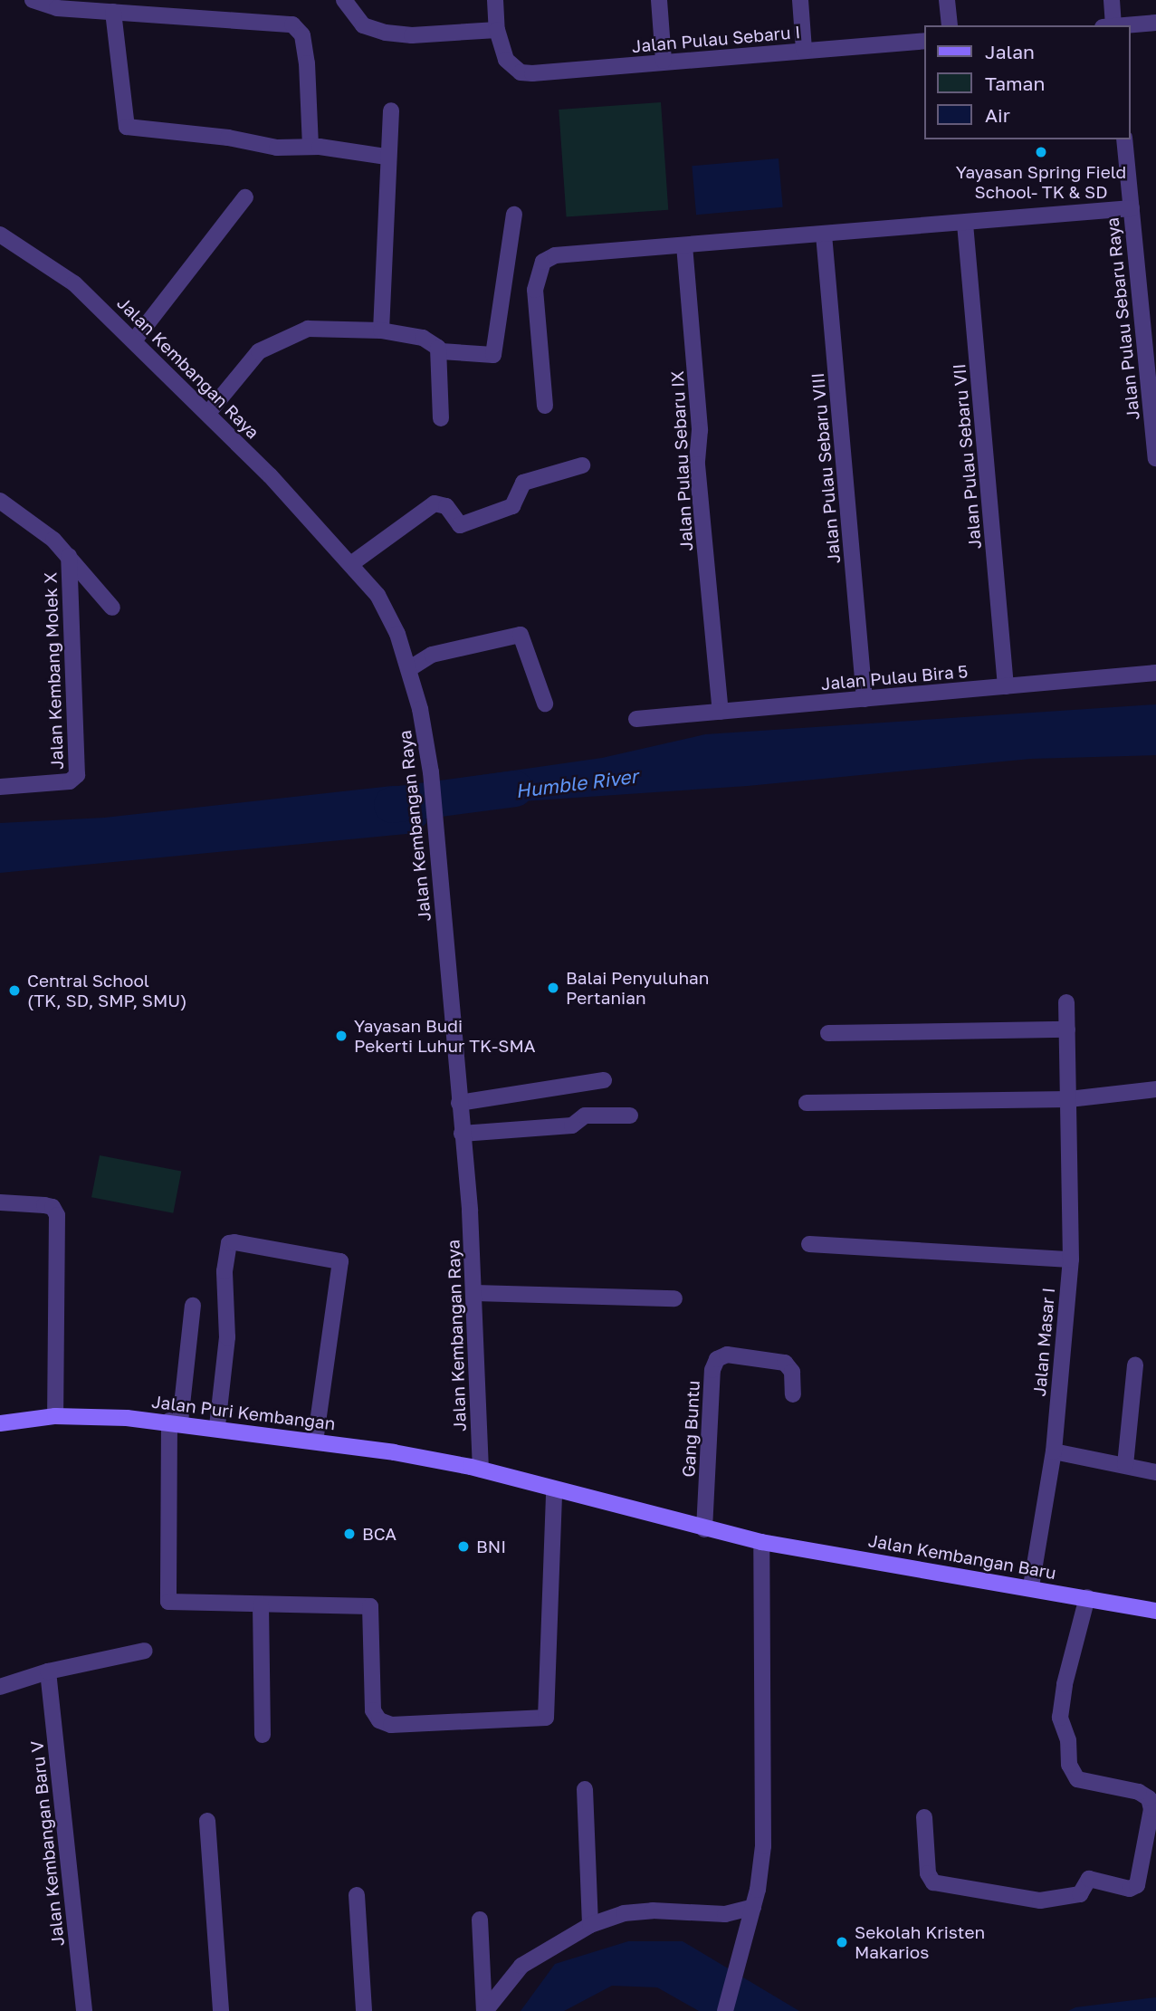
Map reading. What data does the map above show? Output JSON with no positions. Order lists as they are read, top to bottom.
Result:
{
  "streets": {
    "main road": ["Jalan Puri Kembangan", "Jalan Kembangan Baru"],
    "street": [
      "Jalan Pulau Sebaru I",
      "Jalan Pulau Sebaru Raya",
      "Jalan Kembangan Raya",
      "Jalan Pulau Sebaru VII",
      "Jalan Pulau Sebaru IX",
      "Jalan Pulau Sebaru VIII",
      "Jalan Kembang Molek X",
      "Jalan Pulau Bira 5",
      "Jalan Masar I",
      "Gang Buntu",
      "Jalan Kembangan Baru V"
    ]
  },
  "crossings": [
    ["Jalan Kembangan Raya", "Jalan Puri Kembangan"],
    ["Jalan Kembangan Raya", "Jalan Kembangan Baru"],
    ["Jalan Pulau Sebaru VII", "Jalan Pulau Bira 5"],
    ["Jalan Pulau Sebaru IX", "Jalan Pulau Bira 5"],
    ["Jalan Pulau Sebaru VIII", "Jalan Pulau Bira 5"],
    ["Jalan Masar I", "Jalan Kembangan Baru"],
    ["Jalan Puri Kembangan", "Jalan Kembangan Baru"],
    ["Gang Buntu", "Jalan Kembangan Baru"]
  ],
  "water": ["Humble River"],
  "places": [
    "Yayasan Spring Field School- TK & SD",
    "Balai Penyuluhan Pertanian",
    "Central School (TK, SD, SMP, SMU)",
    "Yayasan Budi Pekerti Luhur TK-SMA",
    "BCA",
    "BNI",
    "Sekolah Kristen Makarios"
  ],
  "legend": ["Jalan", "Taman", "Air"]
}
